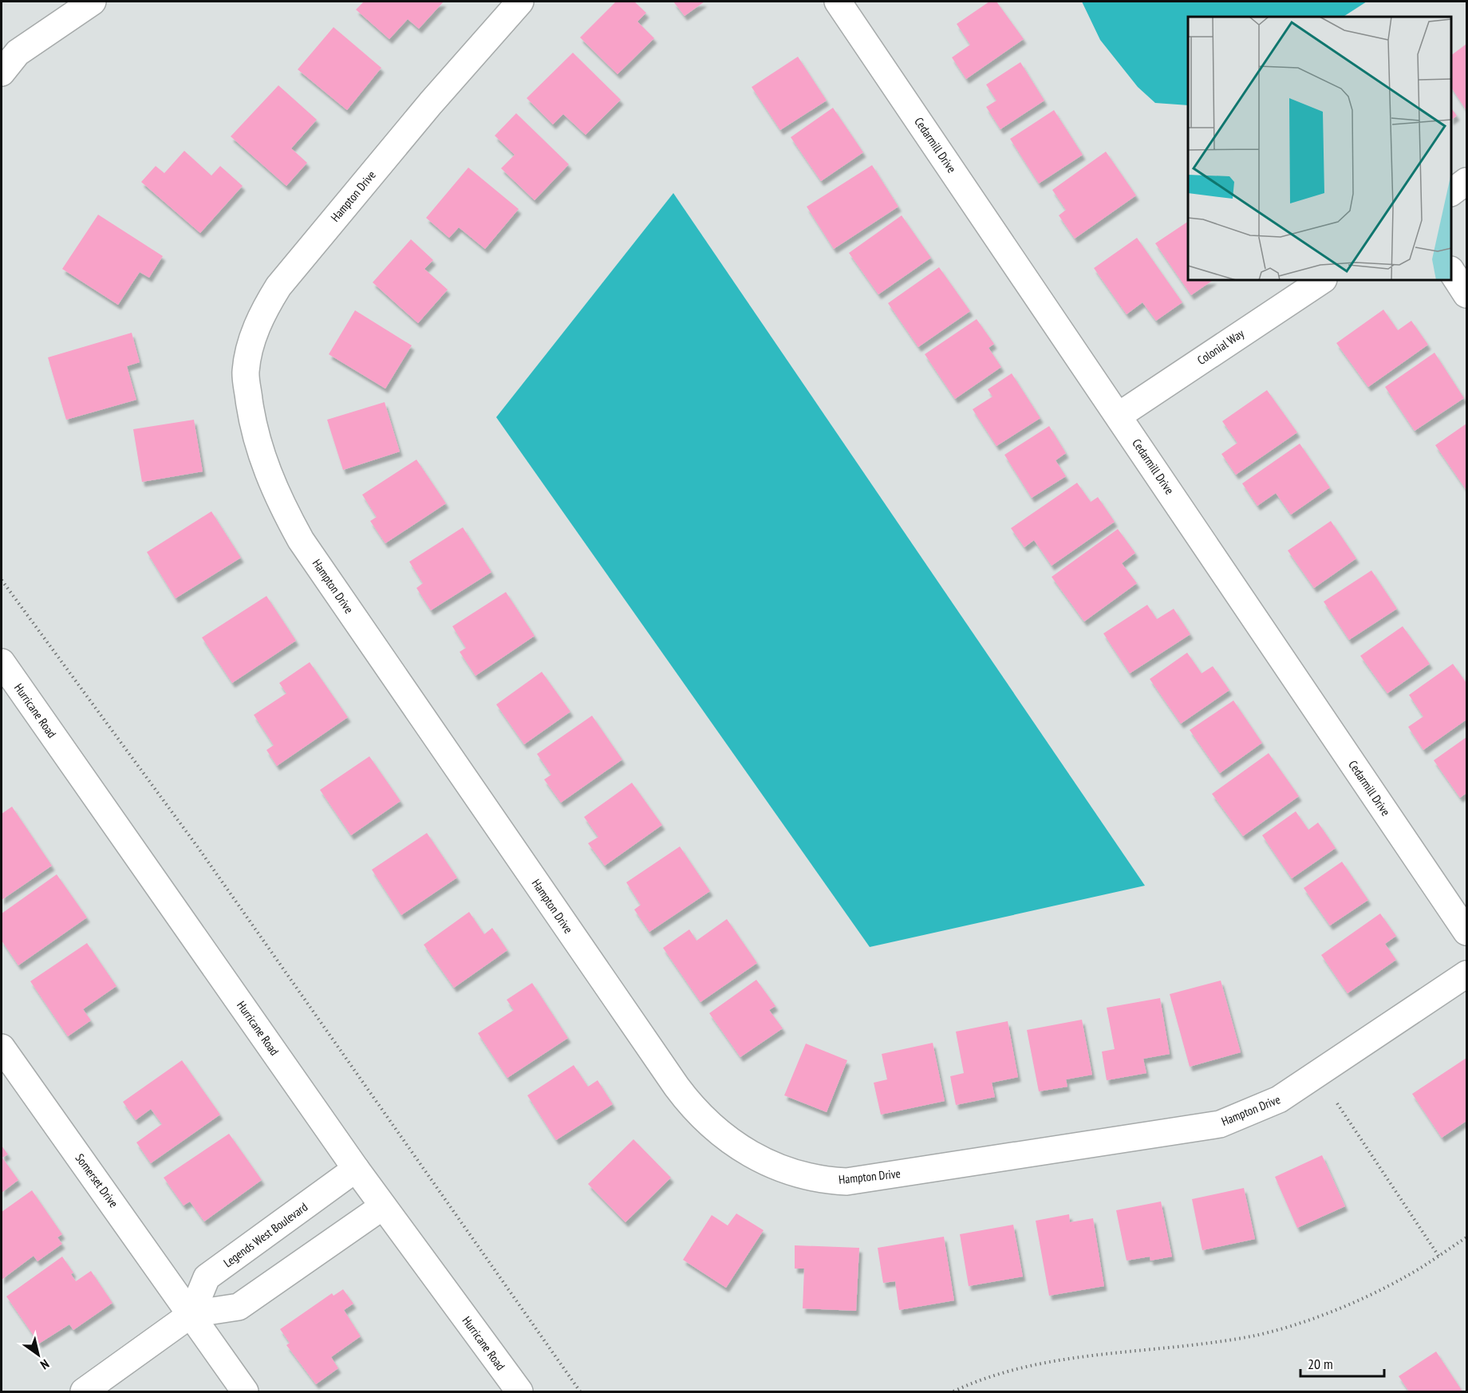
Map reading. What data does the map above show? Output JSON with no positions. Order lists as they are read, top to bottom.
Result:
{
  "streets": {
    "street": [
      "Cedarmill Drive",
      "Hampton Drive",
      "Colonial Way",
      "Hurricane Road",
      "Somerset Drive",
      "Legends West Boulevard"
    ]
  },
  "crossings": [
    ["Cedarmill Drive", "Colonial Way"],
    ["Hurricane Road", "Legends West Boulevard"],
    ["Somerset Drive", "Legends West Boulevard"]
  ],
  "scale_bar": "20 m",
  "north": "bottom right"
}
